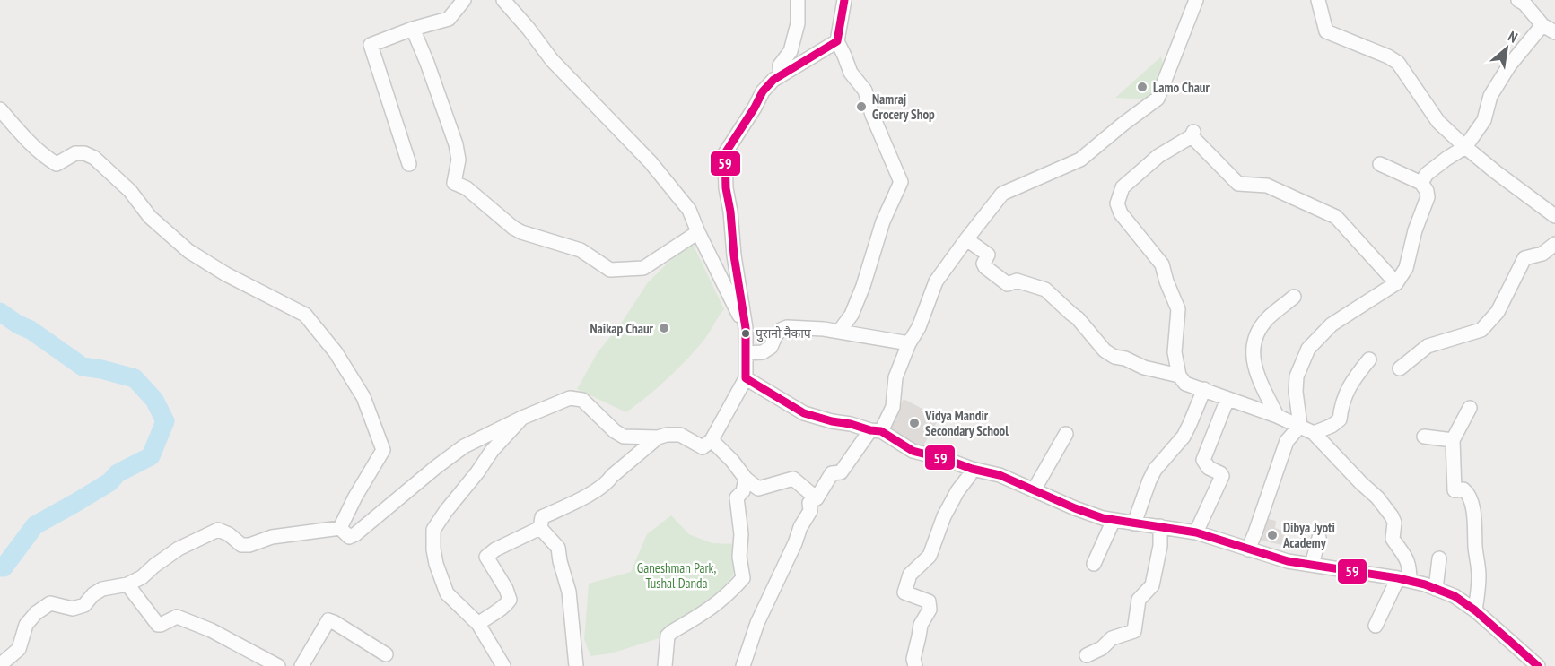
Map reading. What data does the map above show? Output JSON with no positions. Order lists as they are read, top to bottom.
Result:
{
  "parks": ["Ganeshman Park, Tushal Danda"],
  "places": [
    "Lamo Chaur",
    "Namraj Grocery Shop",
    "Naikap Chaur",
    "पुरानो नैकाप",
    "Vidya Mandir Secondary School",
    "Dibya Jyoti Academy"
  ],
  "lines": ["transit line 59"],
  "north": "top right"
}
